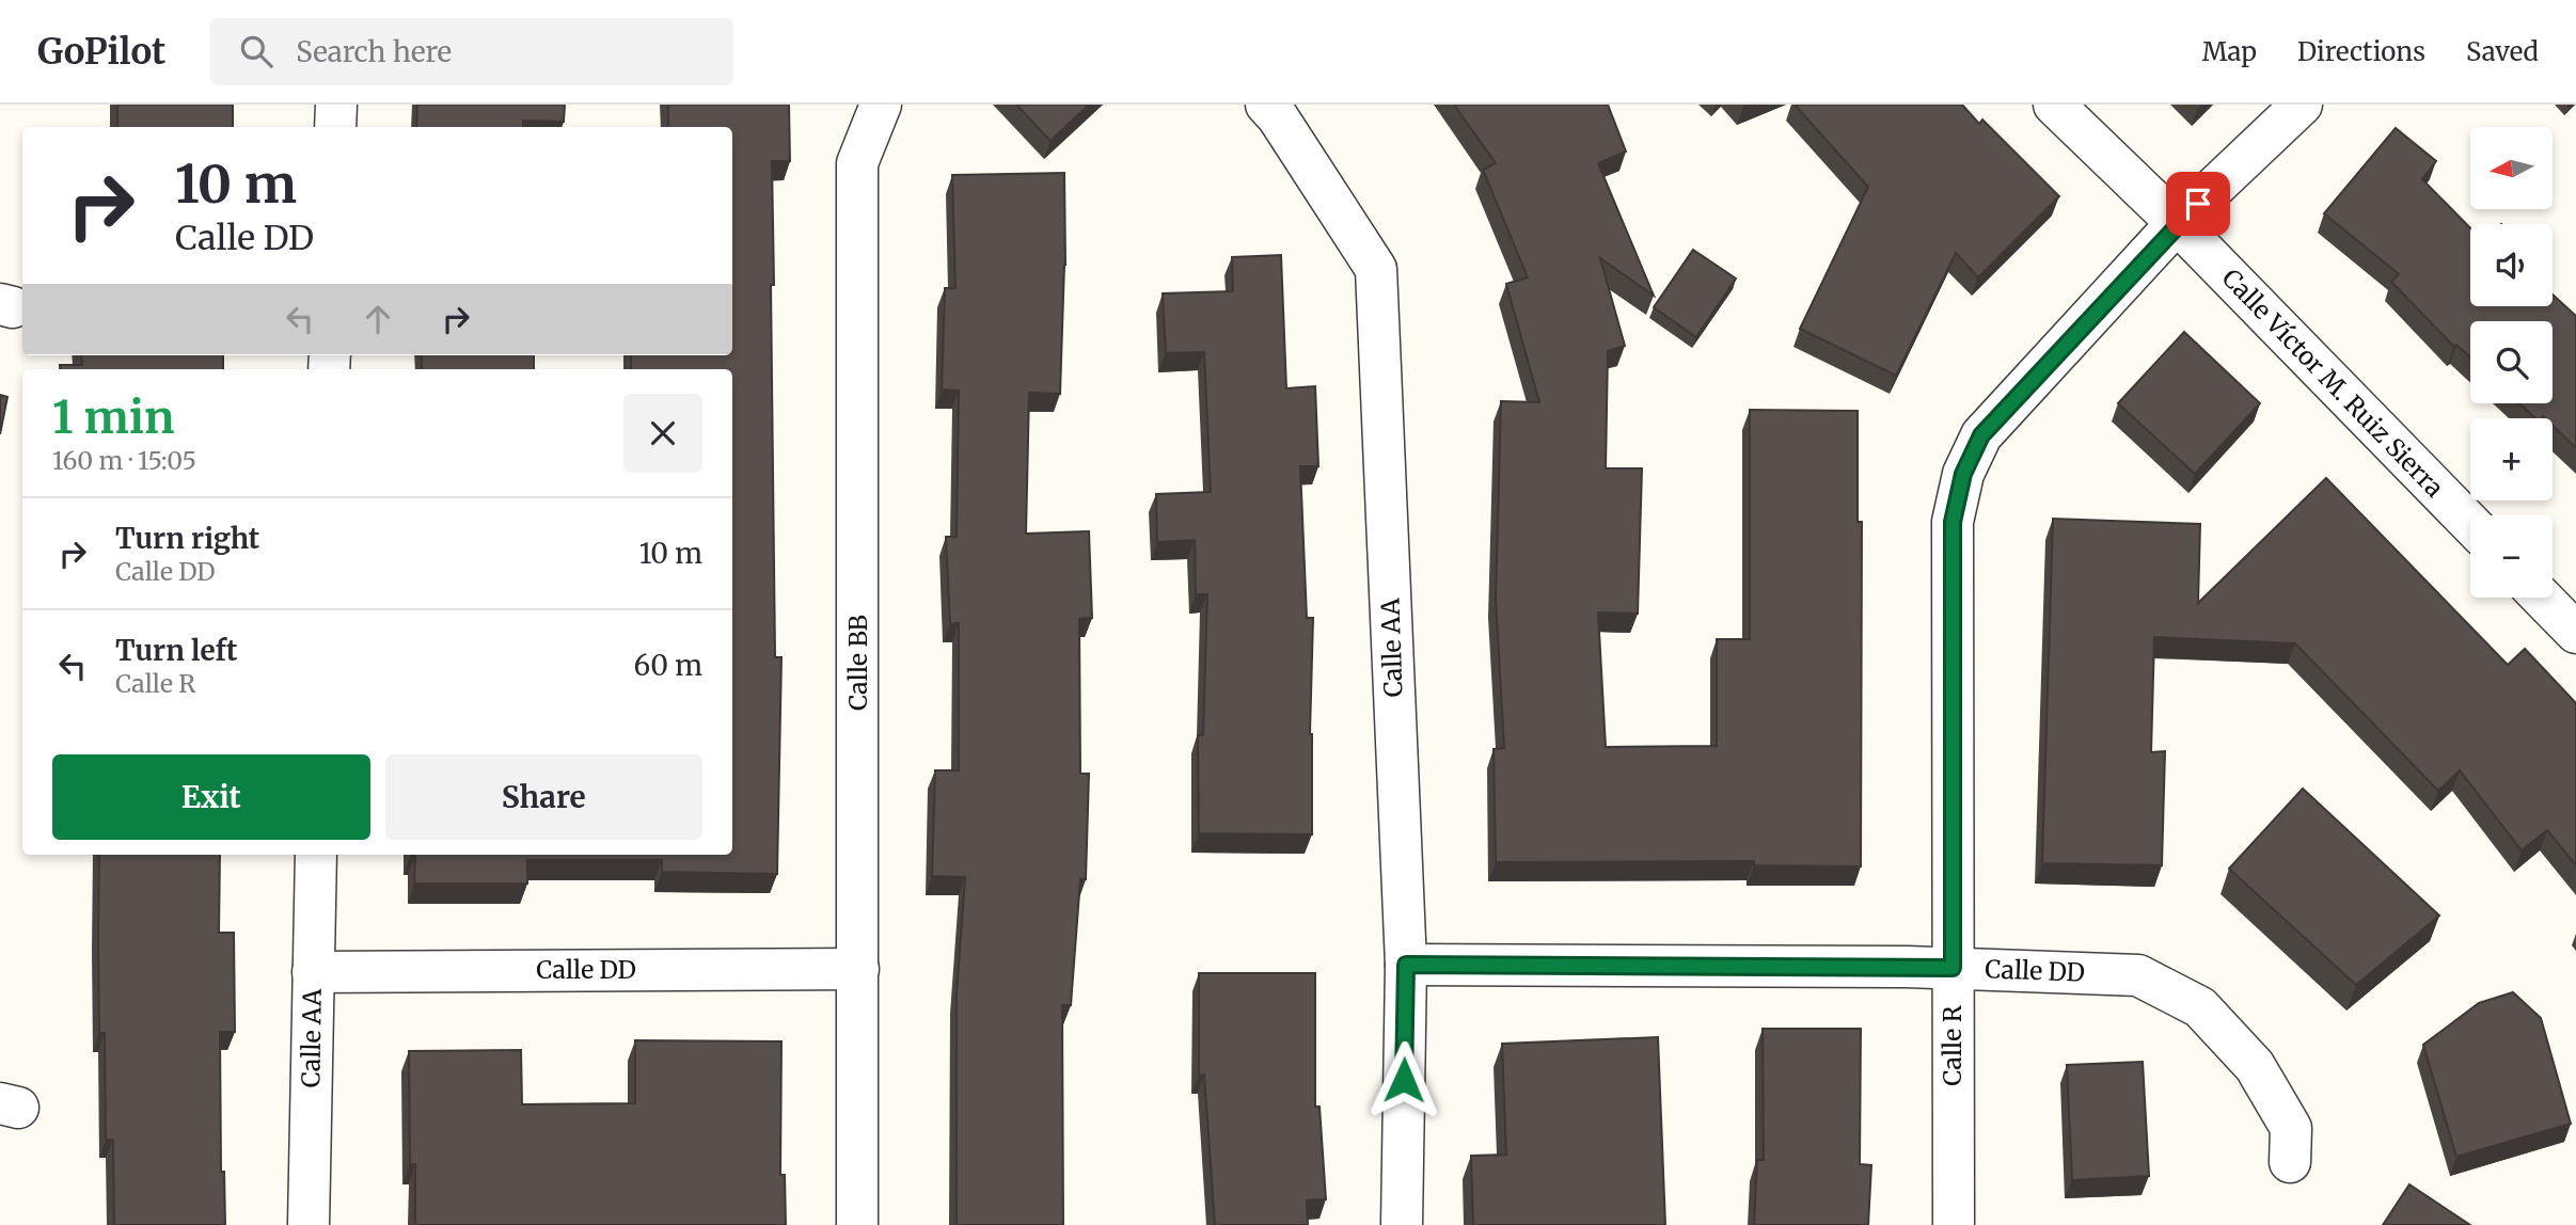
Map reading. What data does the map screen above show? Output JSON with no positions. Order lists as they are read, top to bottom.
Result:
{
  "streets": {
    "street": [
      "Calle Víctor M. Ruiz Sierra",
      "Calle AA",
      "Calle BB",
      "Calle DD",
      "Calle R"
    ]
  },
  "crossings": [
    ["Calle Víctor M. Ruiz Sierra", "Calle R"],
    ["Calle AA", "Calle DD"],
    ["Calle BB", "Calle DD"],
    ["Calle DD", "Calle R"]
  ],
  "north": "left",
  "page": {
    "header": "GoPilot",
    "search": "Search here",
    "nav": ["Map", "Directions", "Saved"],
    "map_buttons": ["+", "−"],
    "turn": ["10 m", "Calle DD"],
    "heading": ["1 min", "160 m · 15:05"],
    "list": [
      {
        "name": "Turn right",
        "note": "Calle DD",
        "value": "10 m"
      },
      {
        "name": "Turn left",
        "note": "Calle R",
        "value": "60 m"
      }
    ],
    "buttons": ["Exit", "Share"]
  }
}
